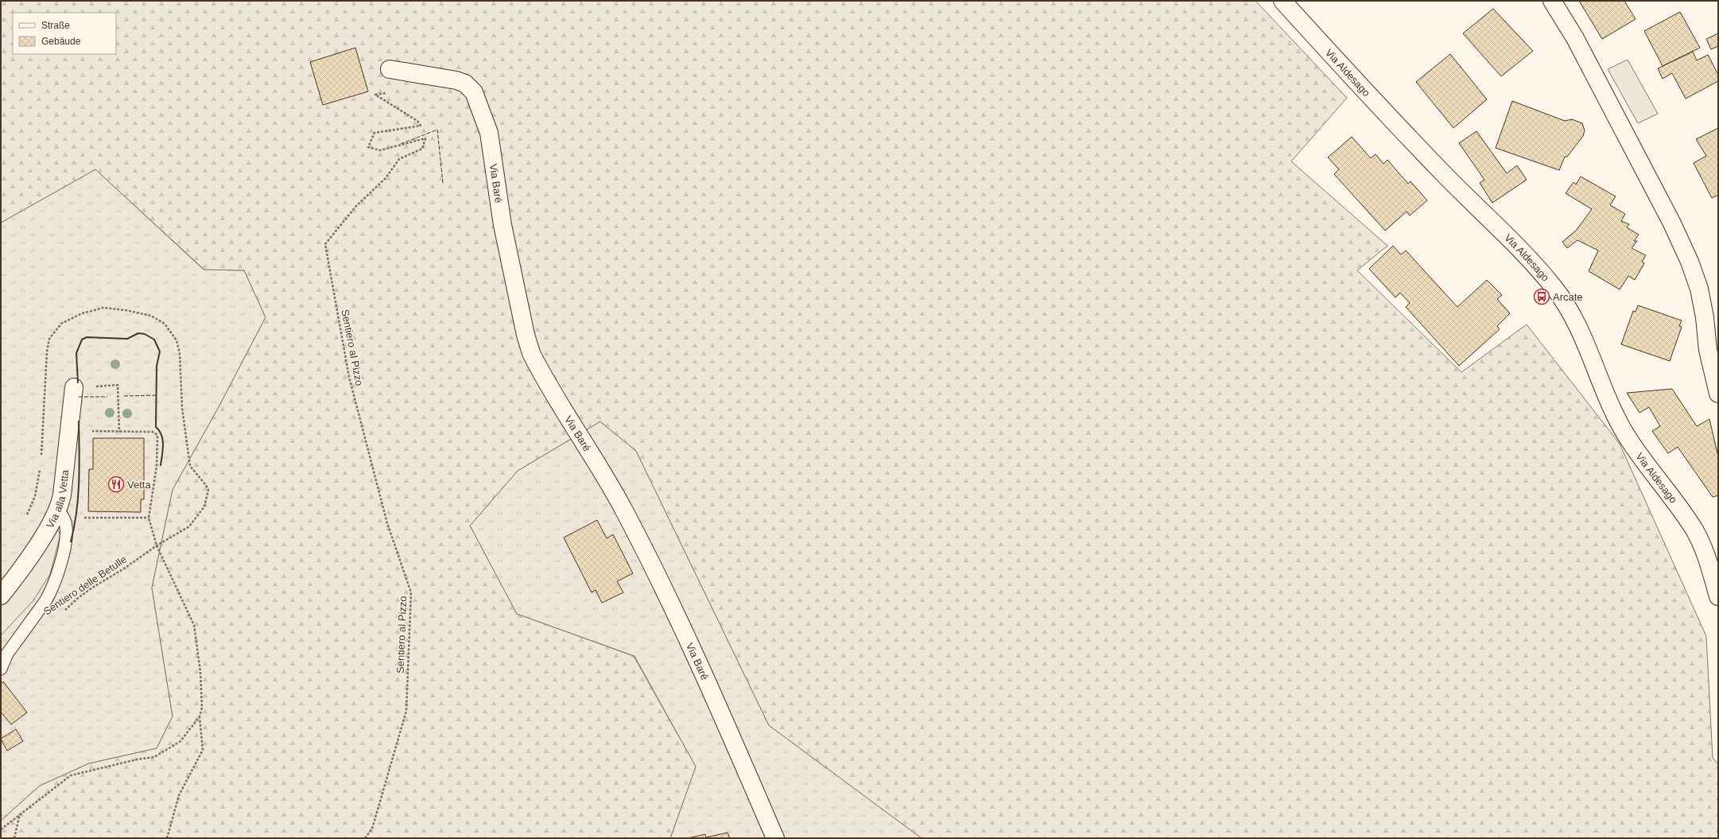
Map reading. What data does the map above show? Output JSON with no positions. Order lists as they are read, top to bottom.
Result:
{
  "streets": {
    "street": ["Via Aldesago", "Via Baré", "Via alla Vetta"],
    "path": ["Sentiero al Pizzo", "Sentiero delle Betulle"]
  },
  "places": {
    "bus stop": ["Arcate"],
    "restaurant": ["Vetta"]
  },
  "legend": ["Straße", "Gebäude"]
}
